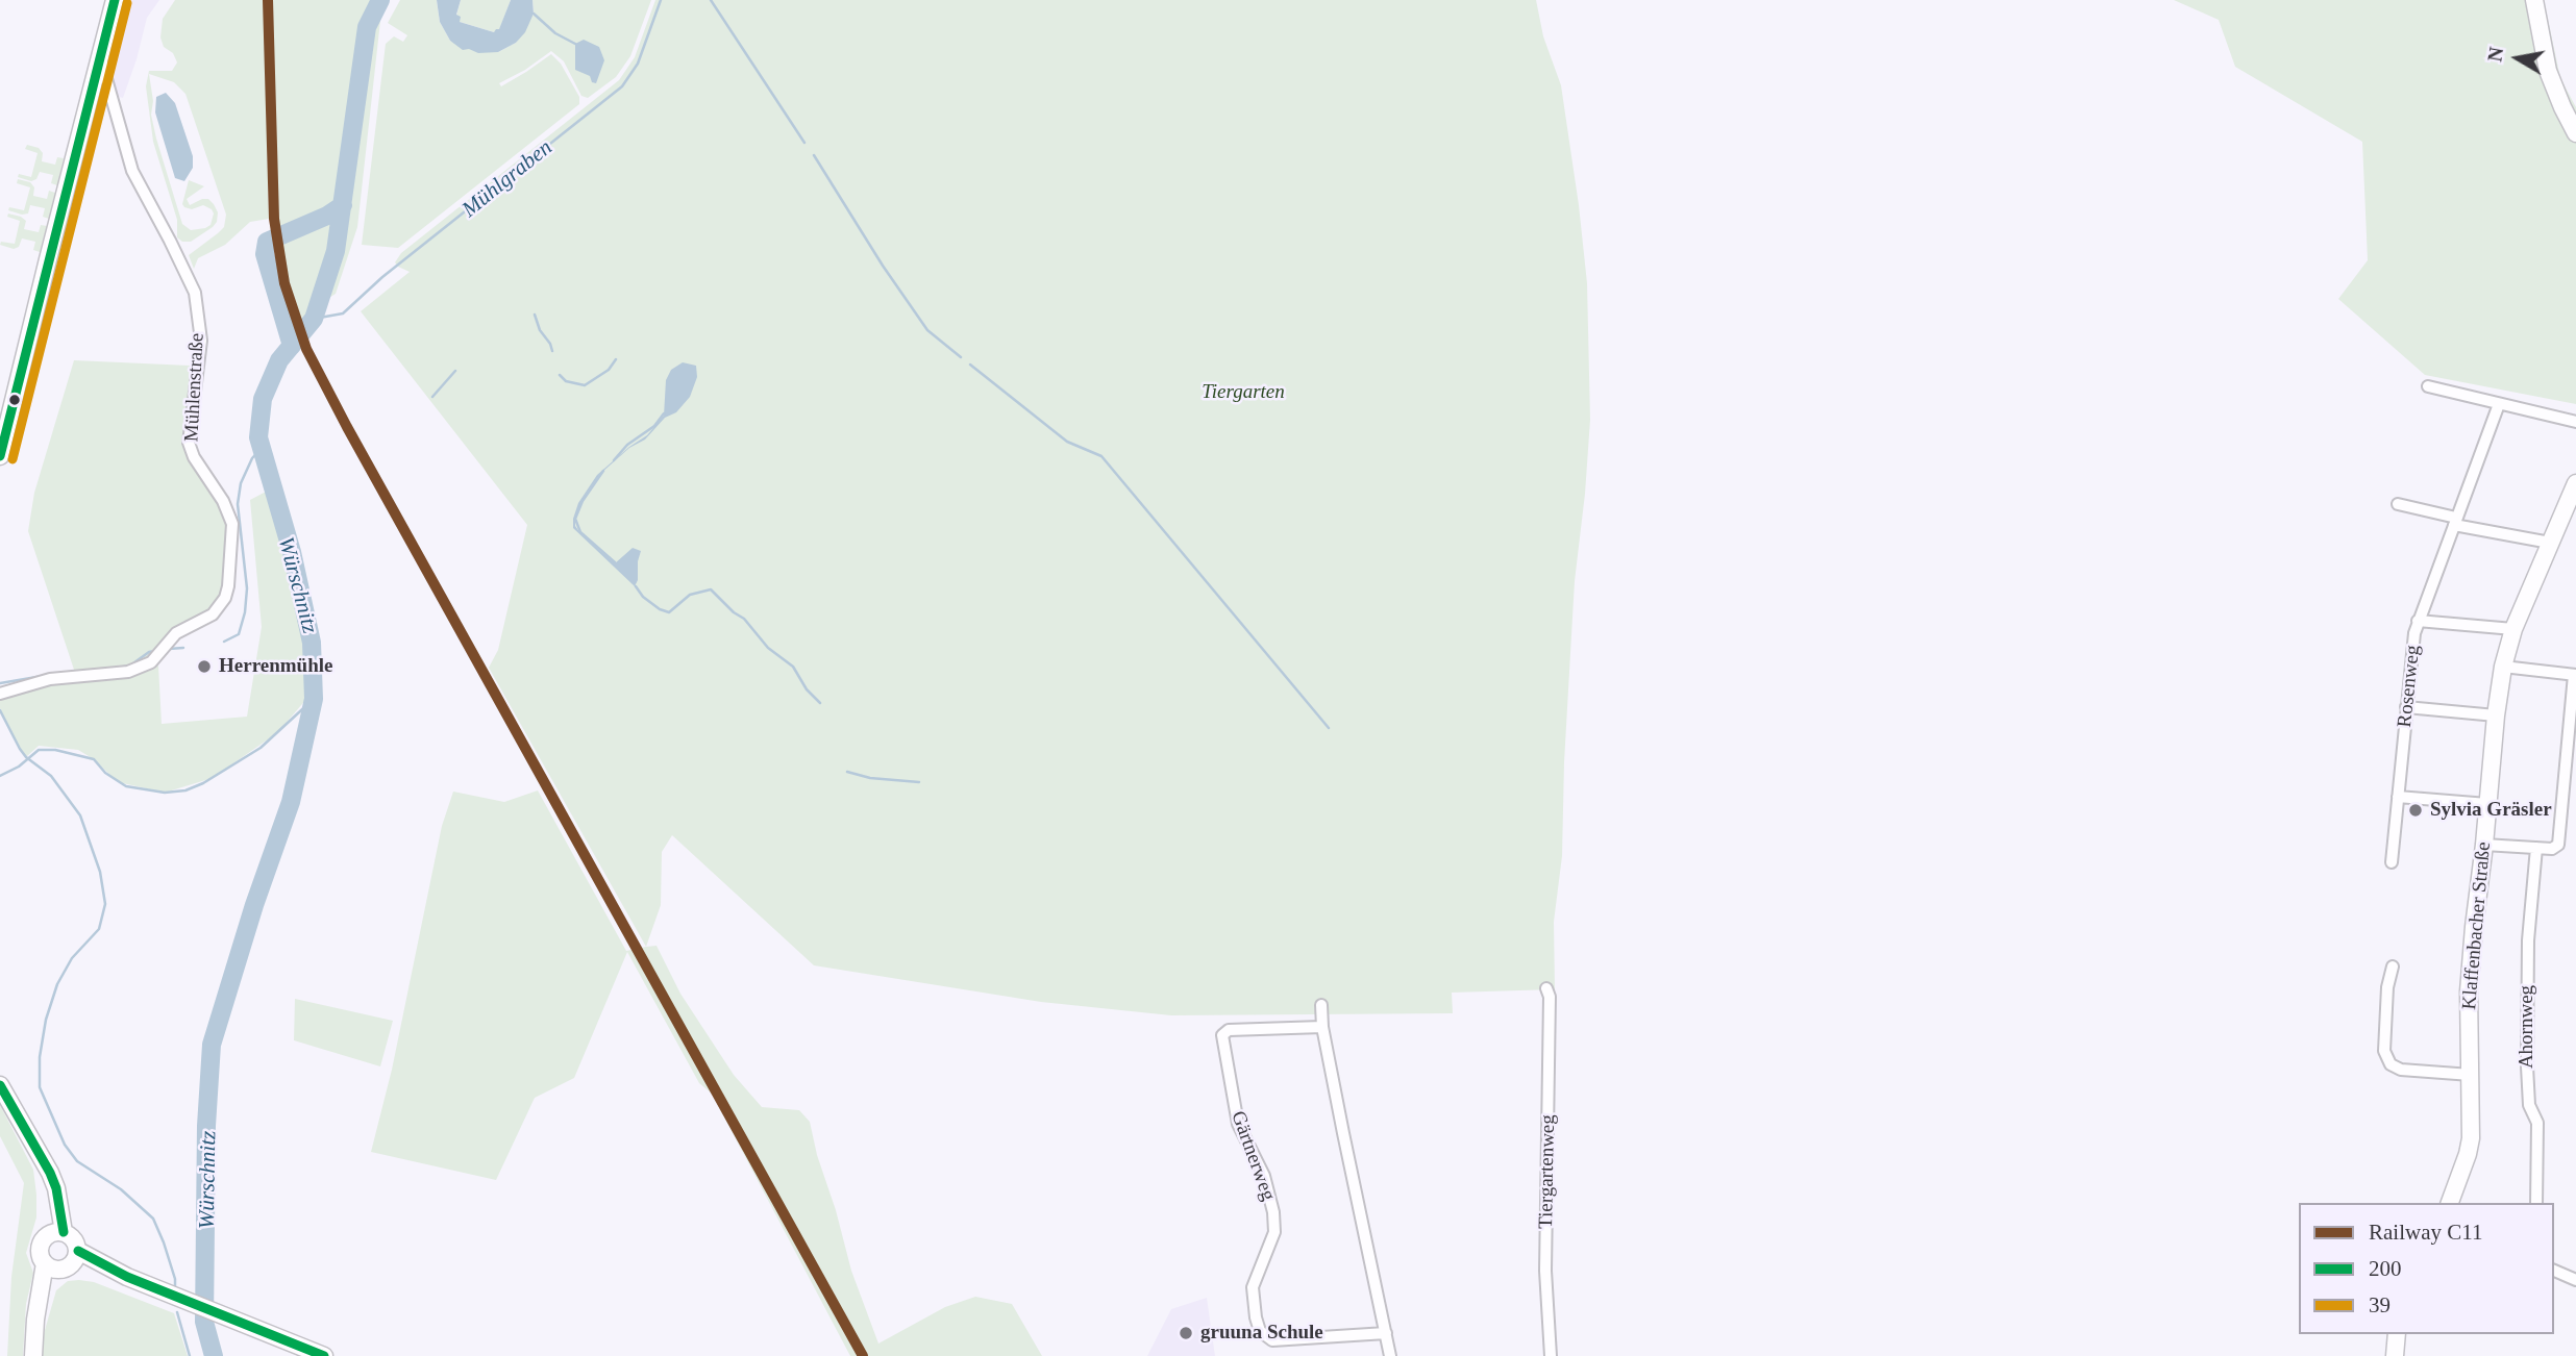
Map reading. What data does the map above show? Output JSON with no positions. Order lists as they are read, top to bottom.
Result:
{
  "streets": {
    "street": [
      "Mühlenstraße",
      "Rosenweg",
      "Klaffenbacher Straße",
      "Ahornweg",
      "Gärtnerweg",
      "Tiergartenweg"
    ]
  },
  "water": ["Mühlgraben", "Würschnitz"],
  "parks": ["Tiergarten"],
  "places": ["Herrenmühle", "Sylvia Gräsler", "gruuna Schule"],
  "lines": ["rail line C11", "transit line 200", "transit line 39"],
  "legend": ["Railway C11", "200", "39"],
  "north": "left"
}
